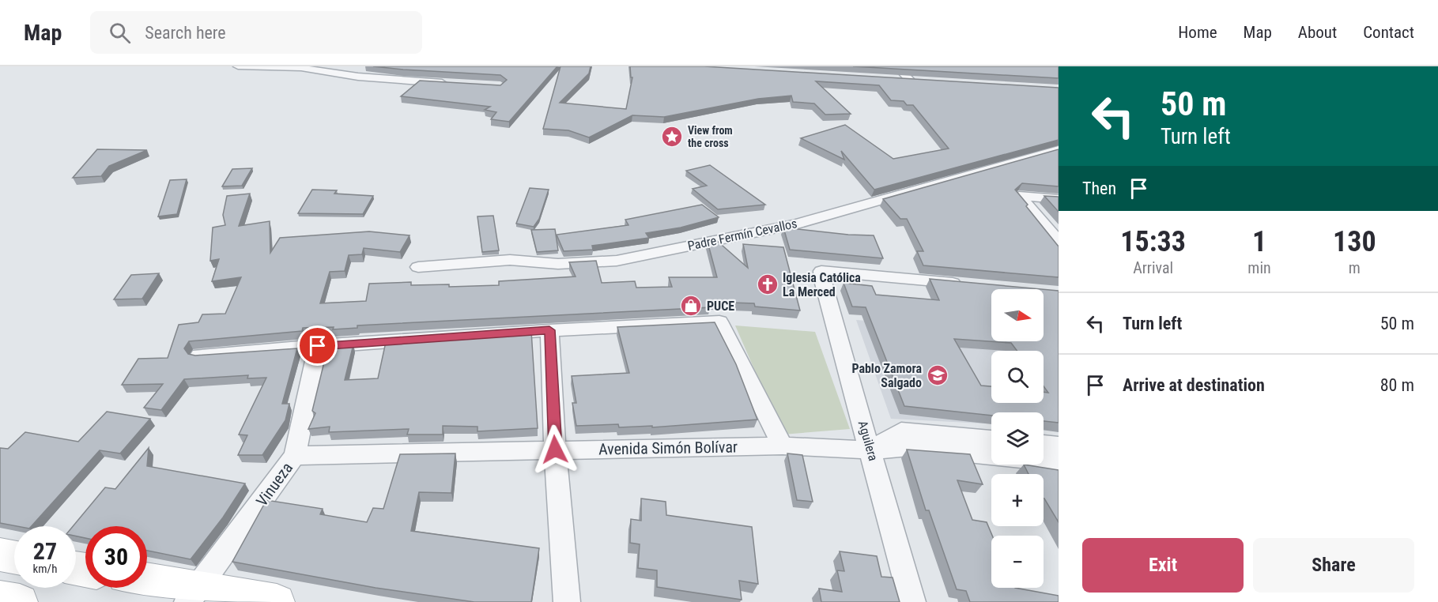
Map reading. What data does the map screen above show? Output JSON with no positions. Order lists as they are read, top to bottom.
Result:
{
  "streets": {
    "street": [
      "Padre Fermín Cevallos",
      "Aguilera",
      "Avenida Simón Bolívar",
      "Vinueza"
    ]
  },
  "crossings": [
    ["Aguilera", "Avenida Simón Bolívar"],
    ["Avenida Simón Bolívar", "Vinueza"]
  ],
  "places": {
    "place": ["View from the cross"],
    "church": ["Iglesia Católica La Merced"],
    "shop": ["PUCE"],
    "school or university": ["Pablo Zamora Salgado"]
  },
  "north": "right",
  "page": {
    "header": "Map",
    "search": "Search here",
    "nav": [
      "Home",
      "Map",
      "About",
      "Contact"
    ],
    "turn": ["50 m", "Turn left"],
    "then": "Then",
    "eta": [
      "15:33",
      "Arrival",
      "1",
      "min",
      "130",
      "m"
    ],
    "map_buttons": ["+", "−"],
    "list": [
      {
        "name": "Turn left",
        "value": "50 m"
      },
      {
        "name": "Arrive at destination",
        "value": "80 m"
      }
    ],
    "speed": "27 km/h",
    "limit": "30",
    "buttons": ["Exit", "Share"]
  }
}
